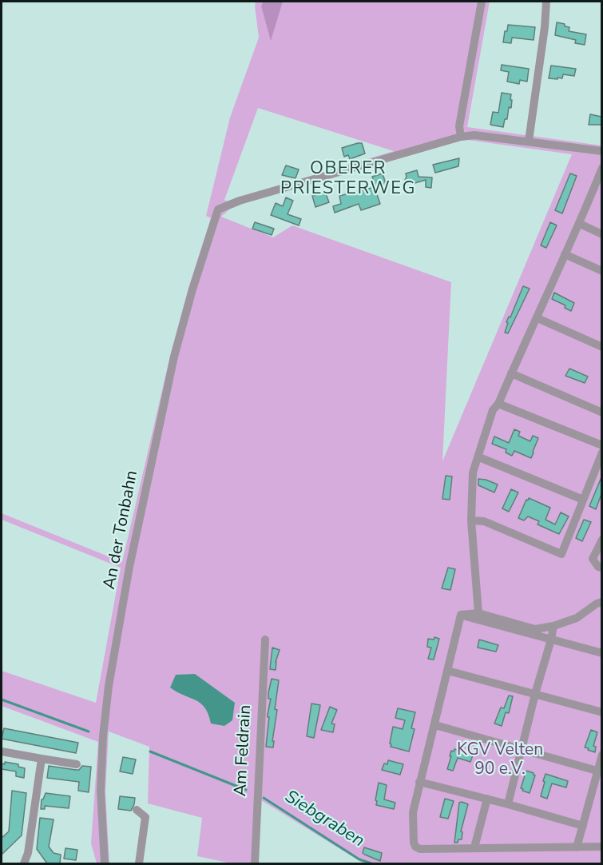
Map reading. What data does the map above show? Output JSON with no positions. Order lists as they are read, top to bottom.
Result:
{
  "streets": {
    "street": ["An der Tonbahn", "Am Feldrain"]
  },
  "districts": ["OBERER PRIESTERWEG"],
  "water": ["Siebgraben"],
  "parks": ["KGV Velten 90 e.V."]
}
